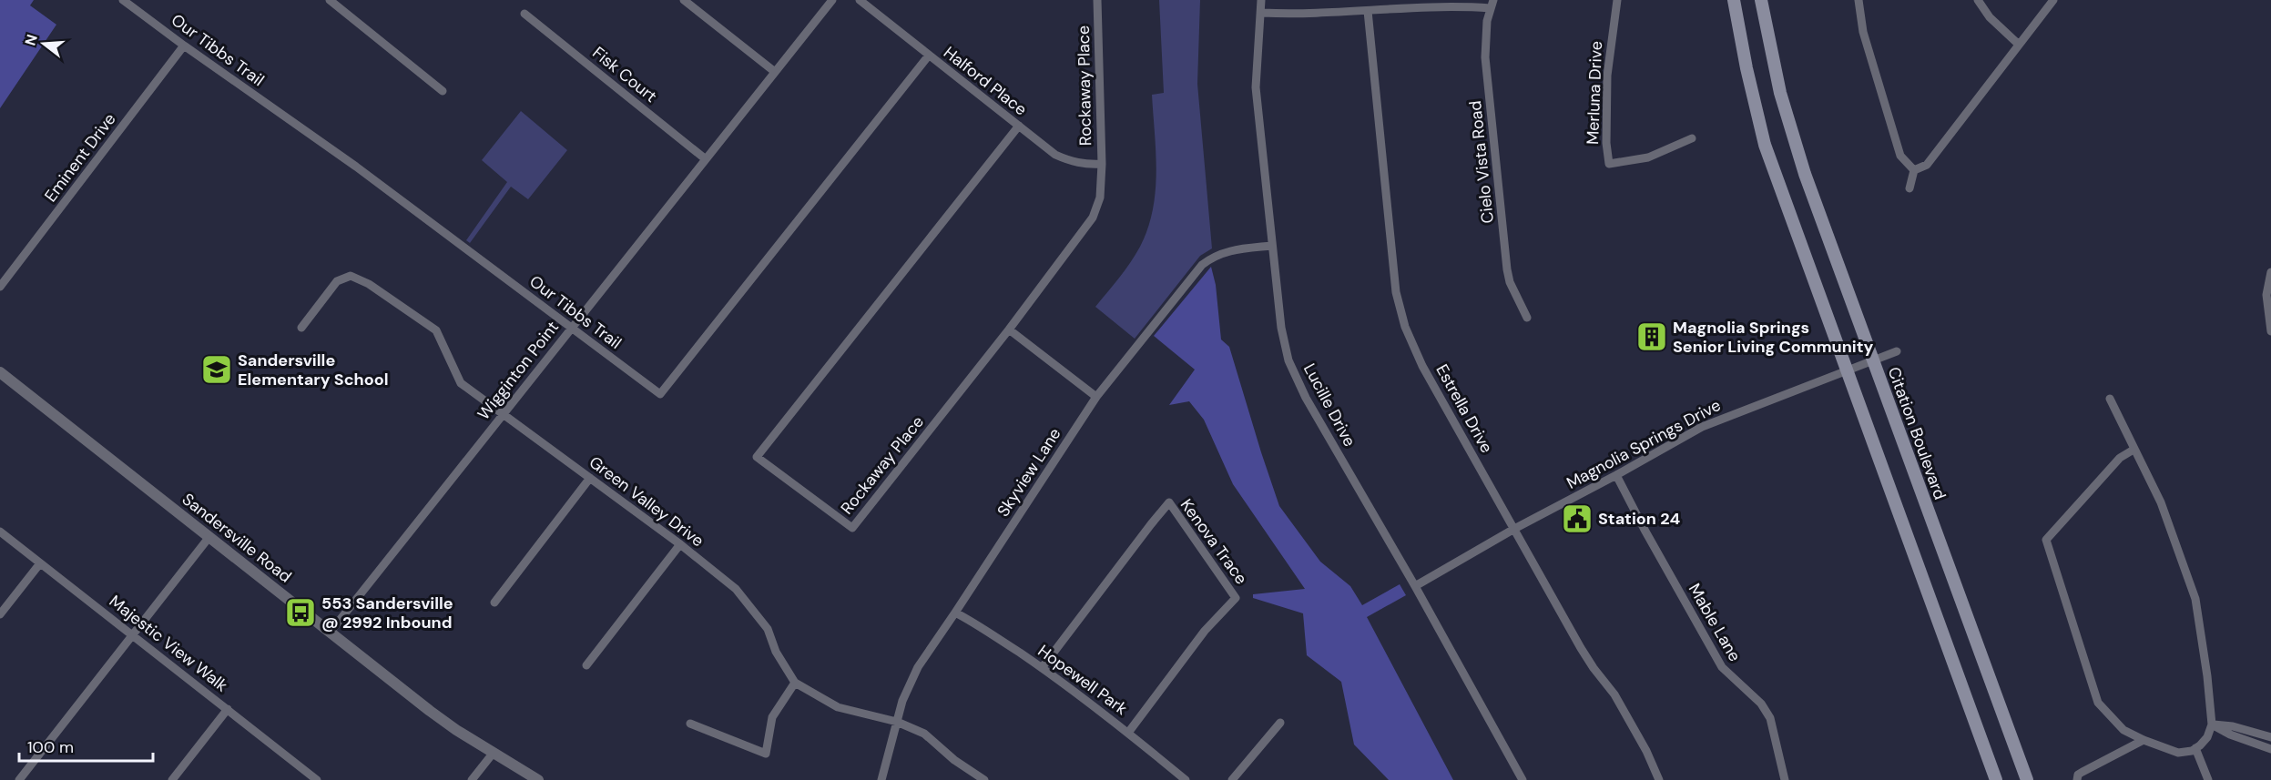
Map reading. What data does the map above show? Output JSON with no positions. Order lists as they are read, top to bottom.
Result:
{
  "streets": {
    "main road": ["Citation Boulevard"],
    "street": [
      "Our Tibbs Trail",
      "Fisk Court",
      "Halford Place",
      "Rockaway Place",
      "Merluna Drive",
      "Eminent Drive",
      "Cielo Vista Road",
      "Wigginton Point",
      "Lucille Drive",
      "Estrella Drive",
      "Magnolia Springs Drive",
      "Skyview Lane",
      "Green Valley Drive",
      "Sandersville Road",
      "Kenova Trace",
      "Mable Lane",
      "Majestic View Walk",
      "Hopewell Park"
    ]
  },
  "crossings": [
    ["Our Tibbs Trail", "Halford Place"],
    ["Our Tibbs Trail", "Eminent Drive"],
    ["Our Tibbs Trail", "Wigginton Point"],
    ["Fisk Court", "Wigginton Point"],
    ["Halford Place", "Rockaway Place"],
    ["Wigginton Point", "Green Valley Drive"],
    ["Wigginton Point", "Sandersville Road"],
    ["Lucille Drive", "Magnolia Springs Drive"],
    ["Lucille Drive", "Skyview Lane"],
    ["Estrella Drive", "Magnolia Springs Drive"],
    ["Citation Boulevard", "Magnolia Springs Drive"],
    ["Magnolia Springs Drive", "Mable Lane"],
    ["Skyview Lane", "Green Valley Drive"],
    ["Skyview Lane", "Hopewell Park"],
    ["Kenova Trace", "Hopewell Park"]
  ],
  "places": {
    "building": ["Magnolia Springs Senior Living Community"],
    "school or university": ["Sandersville Elementary School"],
    "public building": ["Station 24"],
    "bus stop": ["553 Sandersville @ 2992 Inbound"]
  },
  "scale_bar": "100 m",
  "north": "left"
}
